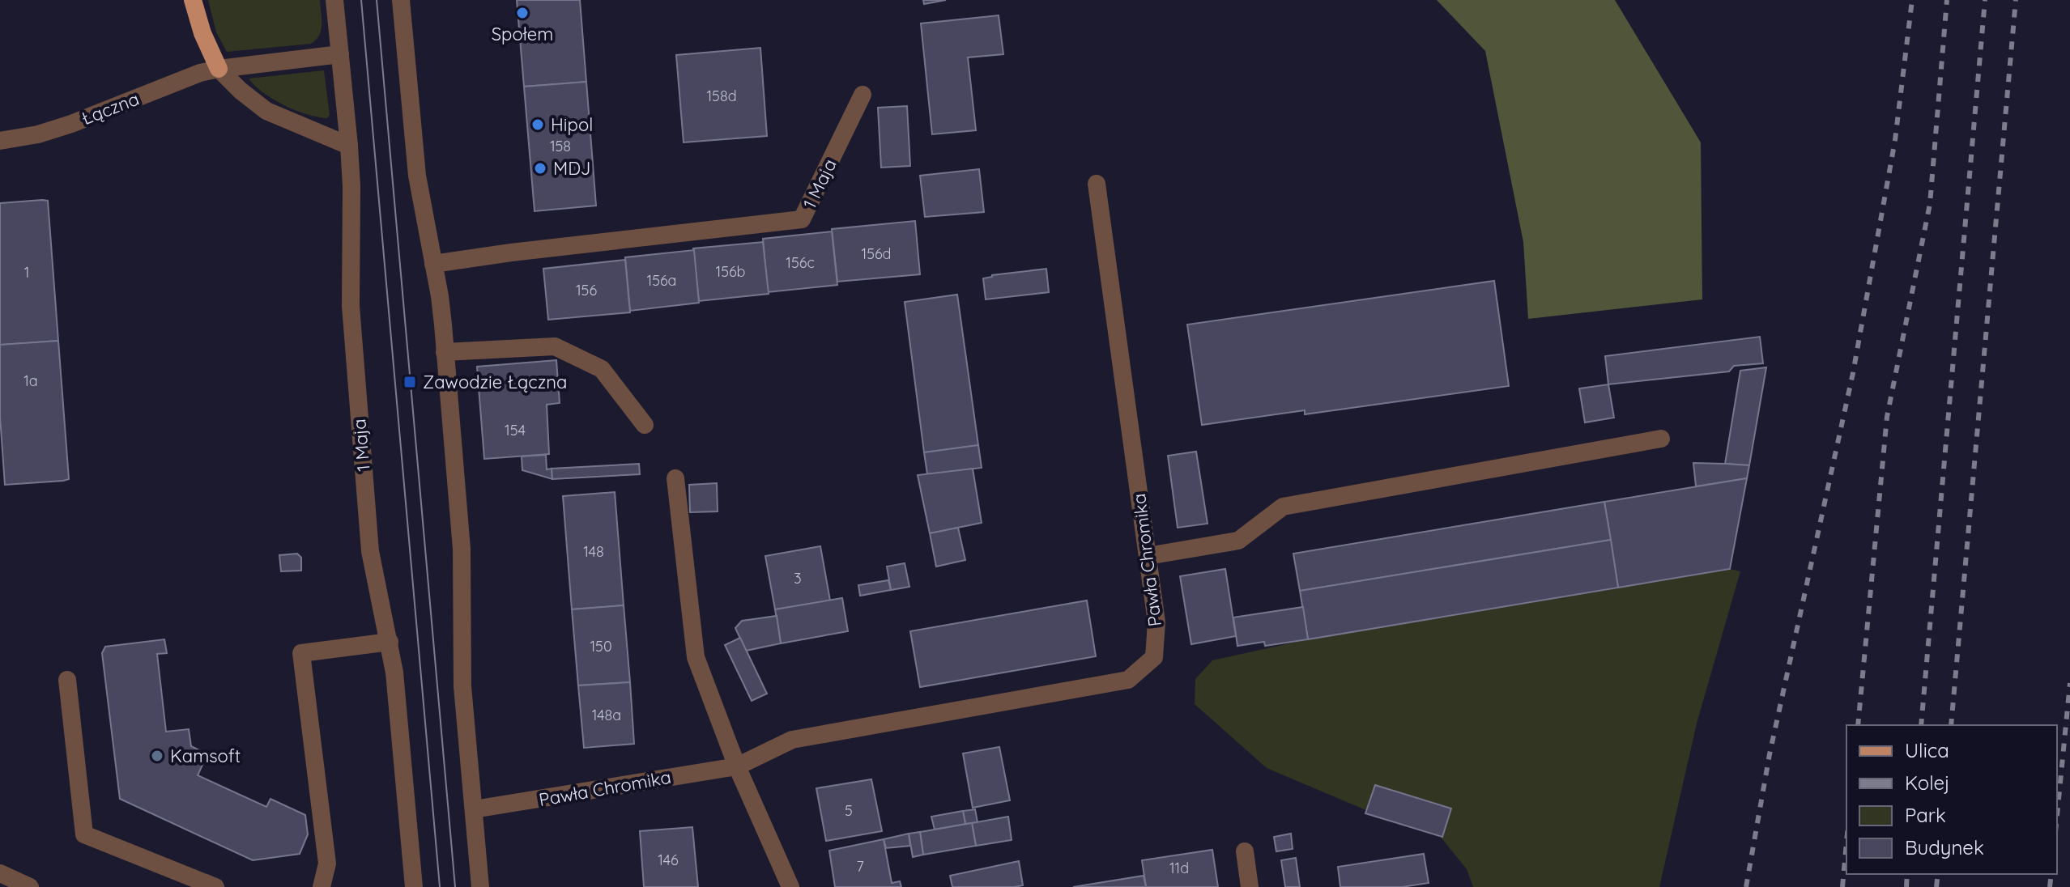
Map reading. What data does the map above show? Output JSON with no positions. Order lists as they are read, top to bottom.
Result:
{
  "streets": {
    "street": ["Łączna", "1 Maja", "Pawła Chromika"]
  },
  "crossings": [
    ["Łączna", "1 Maja"]
  ],
  "places": {
    "other": [
      "Społem",
      "Hipol",
      "MDJ",
      "Kamsoft"
    ],
    "transit": ["Zawodzie Łączna"]
  },
  "house_numbers": [
    "158d",
    "158",
    "156d",
    "156c",
    "156b",
    "1",
    "156a",
    "156",
    "1a",
    "154",
    "148",
    "3",
    "150",
    "148a",
    "5",
    "146",
    "7",
    "11d"
  ],
  "legend": [
    "Ulica",
    "Kolej",
    "Park",
    "Budynek"
  ]
}
